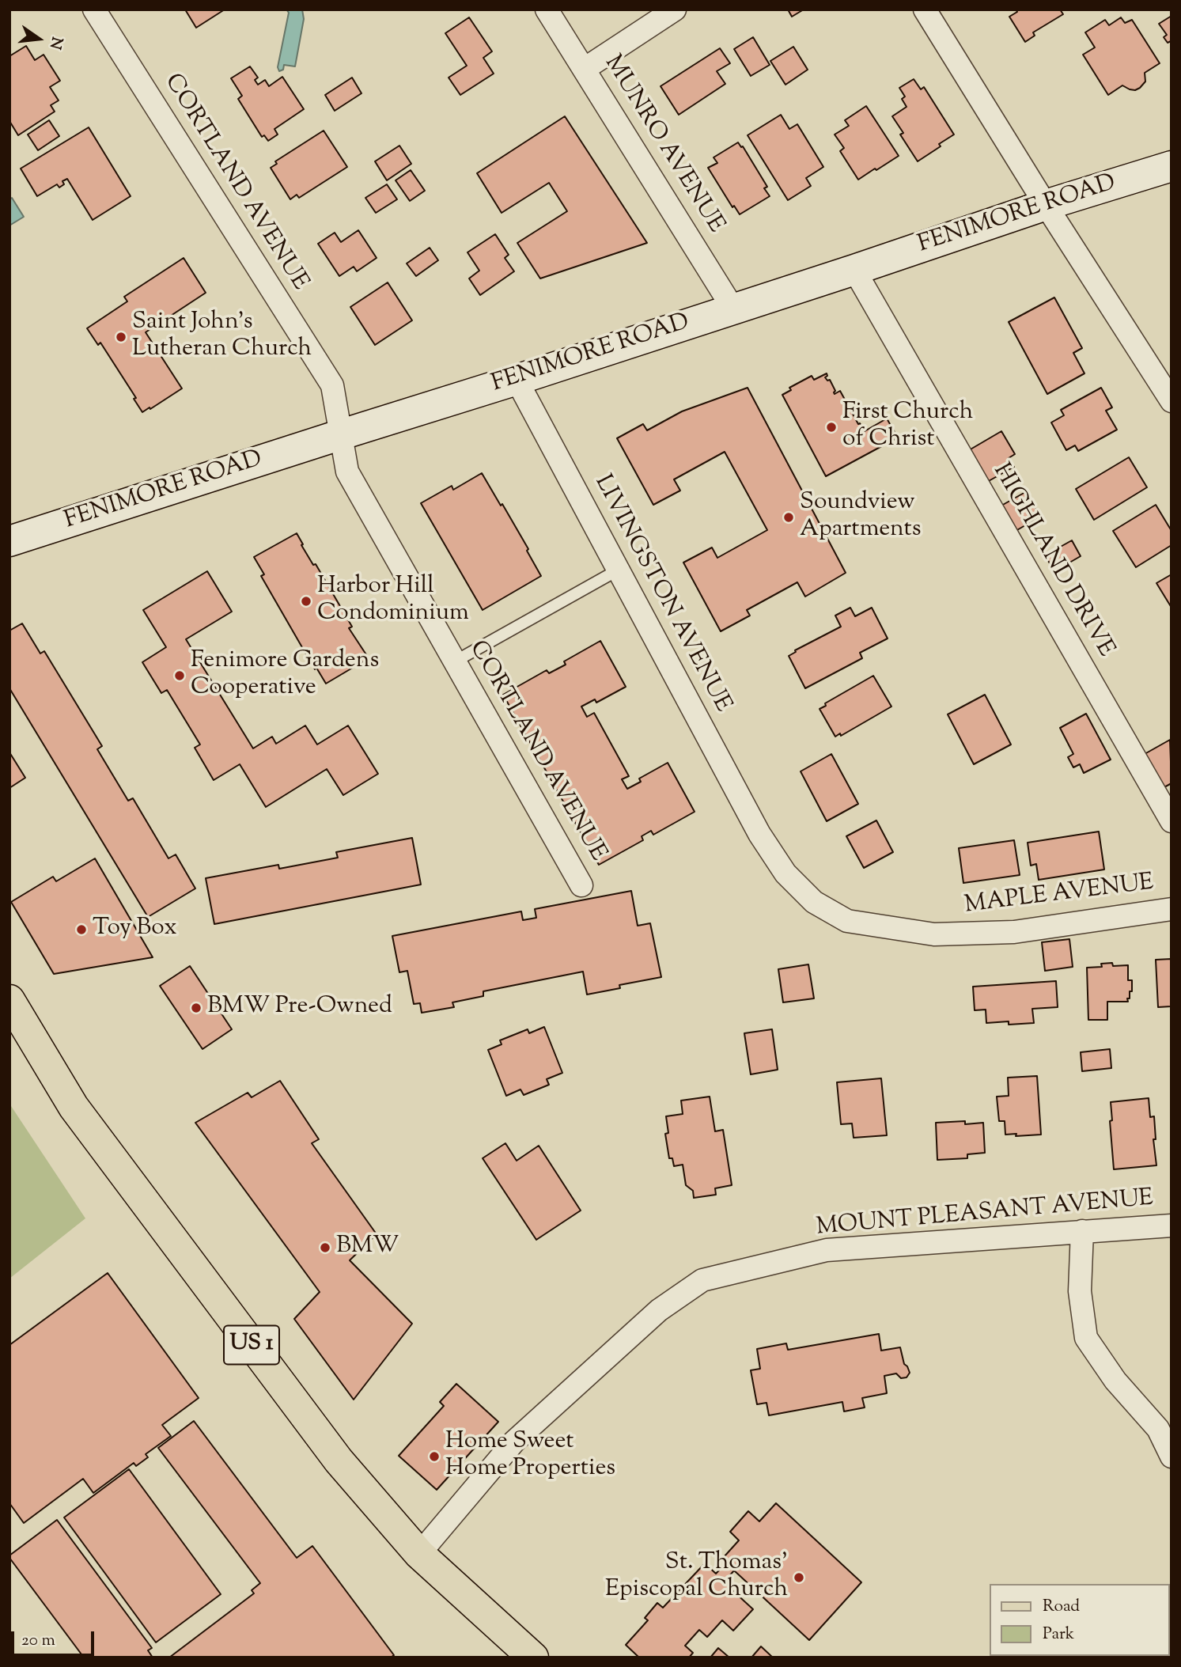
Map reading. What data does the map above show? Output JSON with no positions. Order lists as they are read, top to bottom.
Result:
{
  "streets": {
    "main road": ["US 1"],
    "street": [
      "MUNRO AVENUE",
      "CORTLAND AVENUE",
      "FENIMORE ROAD",
      "HIGHLAND DRIVE",
      "LIVINGSTON AVENUE",
      "MAPLE AVENUE",
      "MOUNT PLEASANT AVENUE"
    ]
  },
  "crossings": [
    ["MUNRO AVENUE", "FENIMORE ROAD"],
    ["CORTLAND AVENUE", "FENIMORE ROAD"],
    ["FENIMORE ROAD", "HIGHLAND DRIVE"],
    ["FENIMORE ROAD", "LIVINGSTON AVENUE"],
    ["LIVINGSTON AVENUE", "MAPLE AVENUE"],
    ["MOUNT PLEASANT AVENUE", "US 1"]
  ],
  "places": [
    "Saint John's Lutheran Church",
    "First Church of Christ",
    "Soundview Apartments",
    "Harbor Hill Condominium",
    "Fenimore Gardens Cooperative",
    "Toy Box",
    "BMW Pre-Owned",
    "BMW",
    "Home Sweet Home Properties",
    "St. Thomas' Episcopal Church"
  ],
  "legend": ["Road", "Park"],
  "scale_bar": "20 m",
  "north": "right"
}
